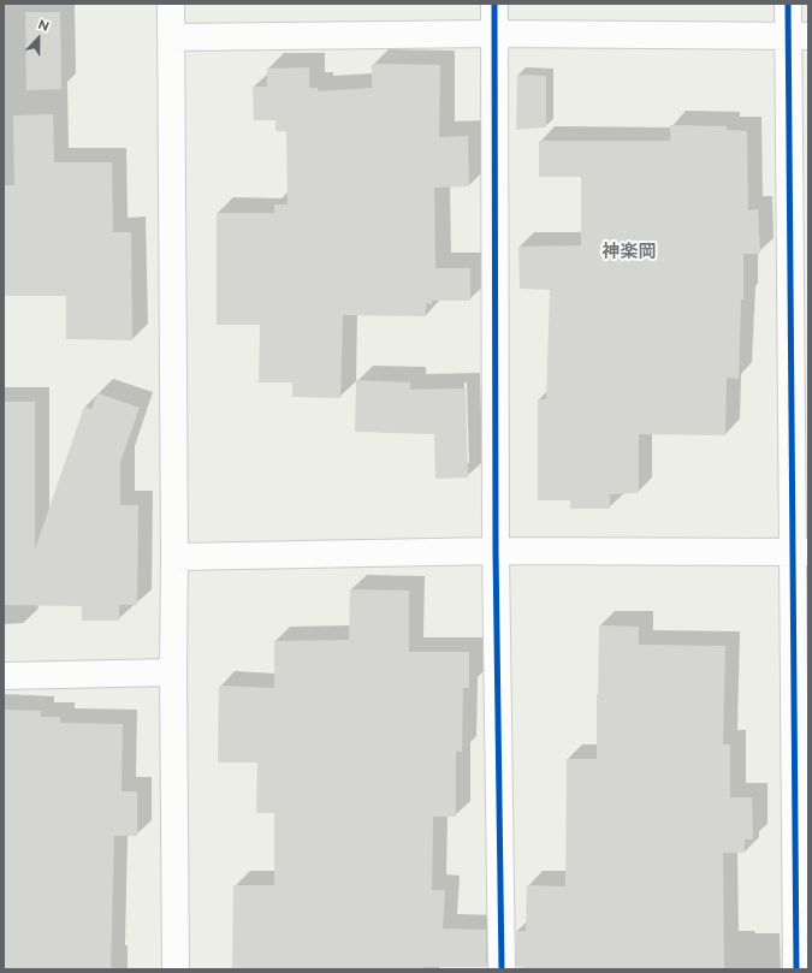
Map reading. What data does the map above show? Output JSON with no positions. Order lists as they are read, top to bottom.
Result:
{
  "districts": ["神楽岡"],
  "north": "top"
}
